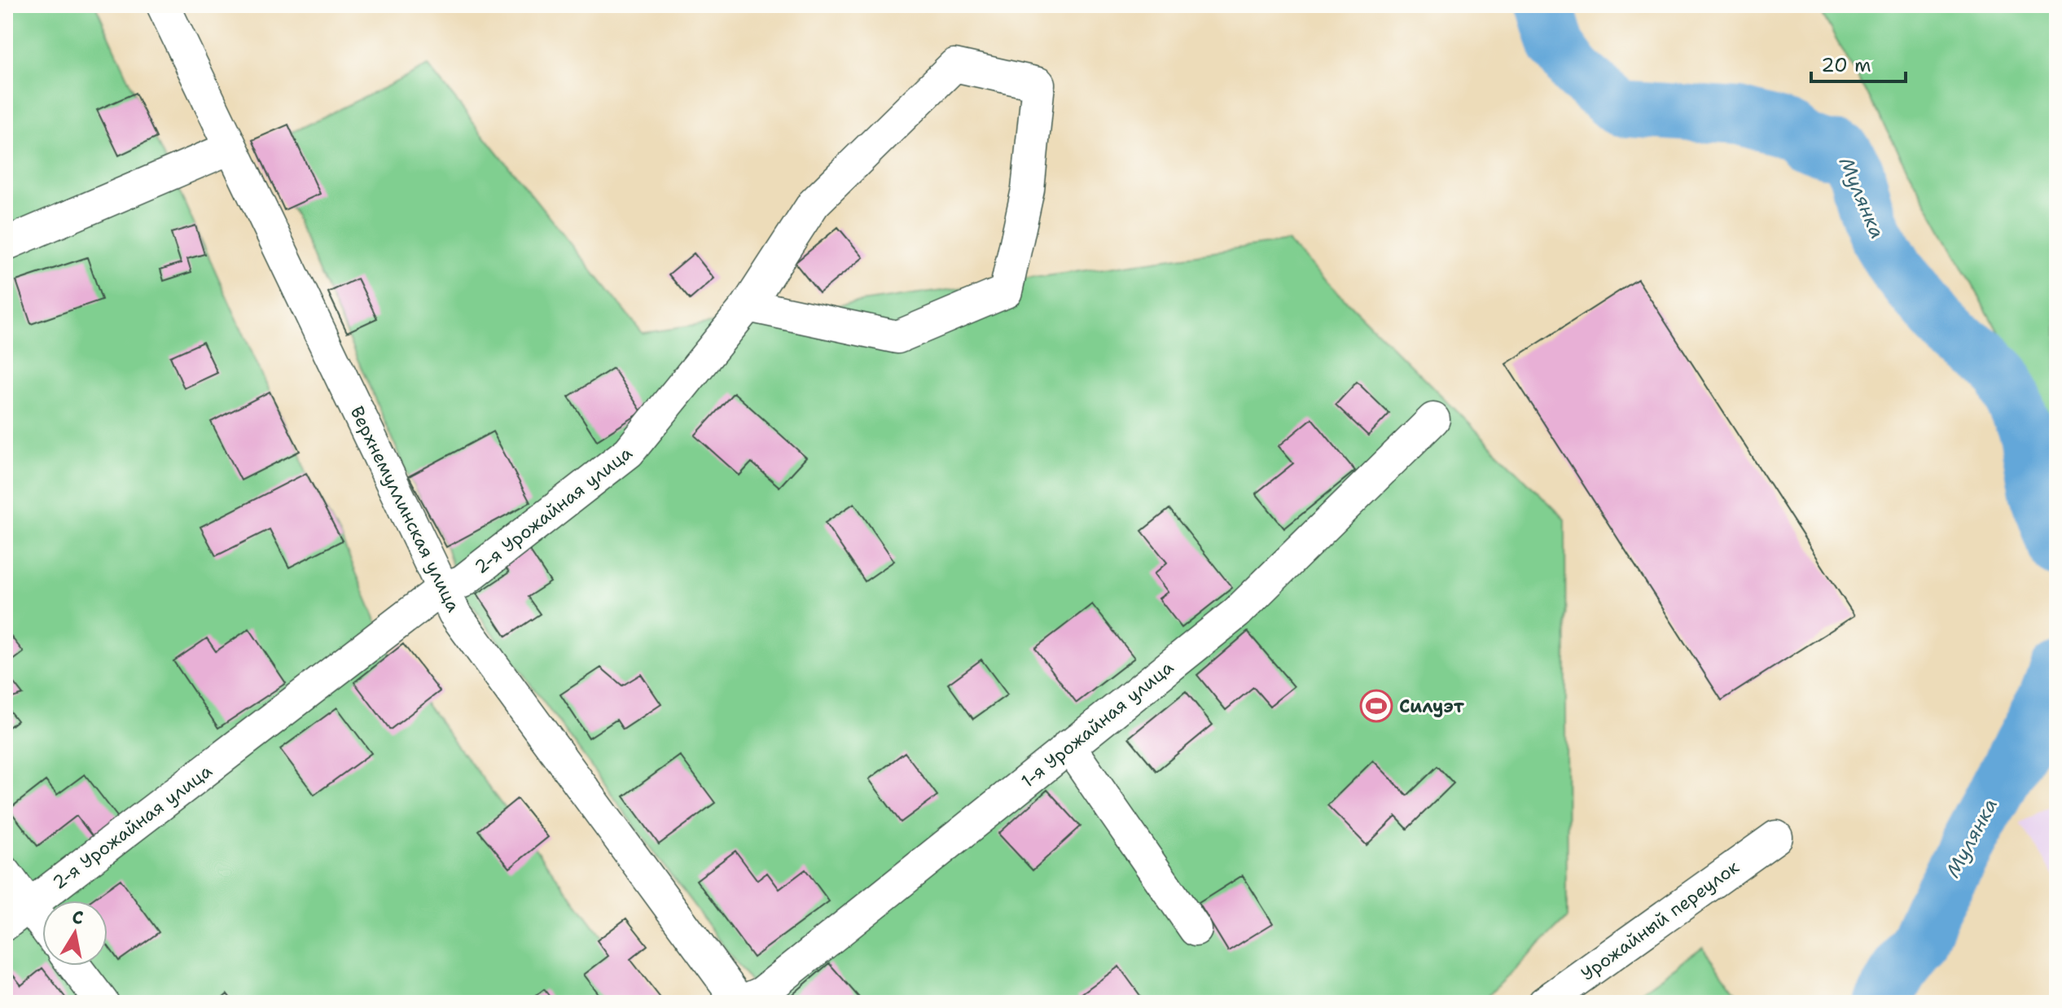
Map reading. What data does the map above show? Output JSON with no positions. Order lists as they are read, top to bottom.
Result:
{
  "streets": {
    "street": [
      "Верхнемуллинская улица",
      "2-я Урожайная улица",
      "1-я Урожайная улица",
      "Урожайный переулок"
    ]
  },
  "crossings": [
    ["Верхнемуллинская улица", "2-я Урожайная улица"],
    ["Верхнемуллинская улица", "1-я Урожайная улица"]
  ],
  "water": ["Мулянка"],
  "places": {
    "sports": ["Силуэт"]
  },
  "scale_bar": "20 m",
  "north": "top"
}
